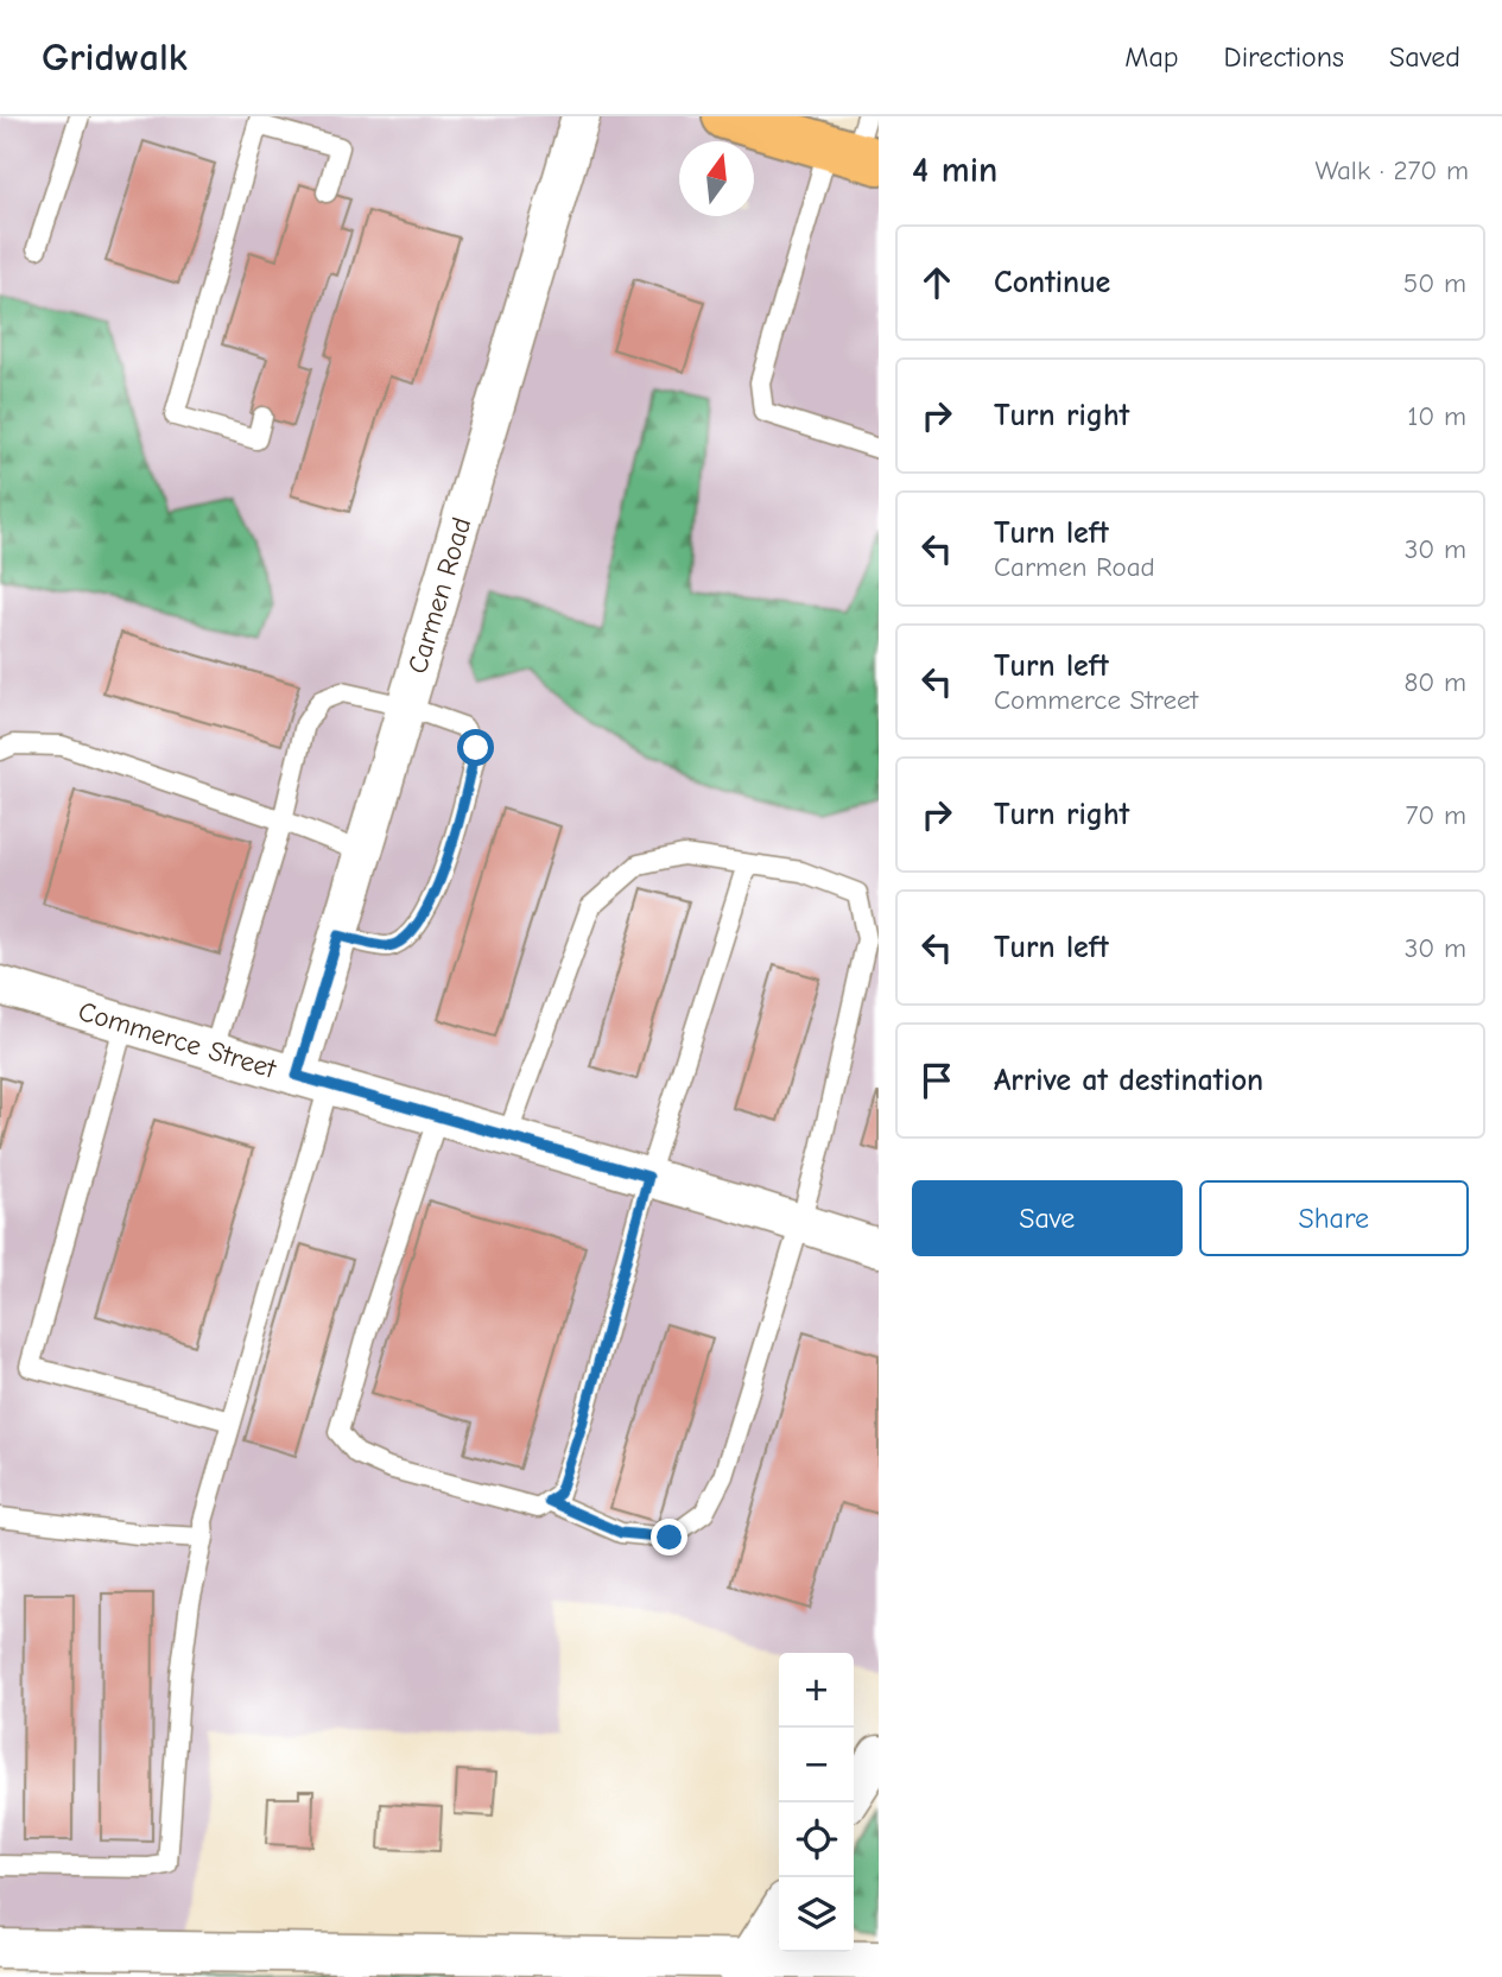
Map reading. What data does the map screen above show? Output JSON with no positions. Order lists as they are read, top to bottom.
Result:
{
  "streets": {
    "street": ["Carmen Road", "Commerce Street"]
  },
  "crossings": [
    ["Carmen Road", "Commerce Street"]
  ],
  "north": "top",
  "page": {
    "header": "Gridwalk",
    "nav": ["Map", "Directions", "Saved"],
    "heading": ["4 min", "Walk · 270 m"],
    "list": [
      ["Continue", "50 m"],
      ["Turn right", "10 m"],
      ["Turn left", "Carmen Road", "30 m"],
      ["Turn left", "Commerce Street", "80 m"],
      ["Turn right", "70 m"],
      ["Turn left", "30 m"],
      "Arrive at destination"
    ],
    "buttons": ["Save", "Share"],
    "map_buttons": ["+", "−"]
  }
}
